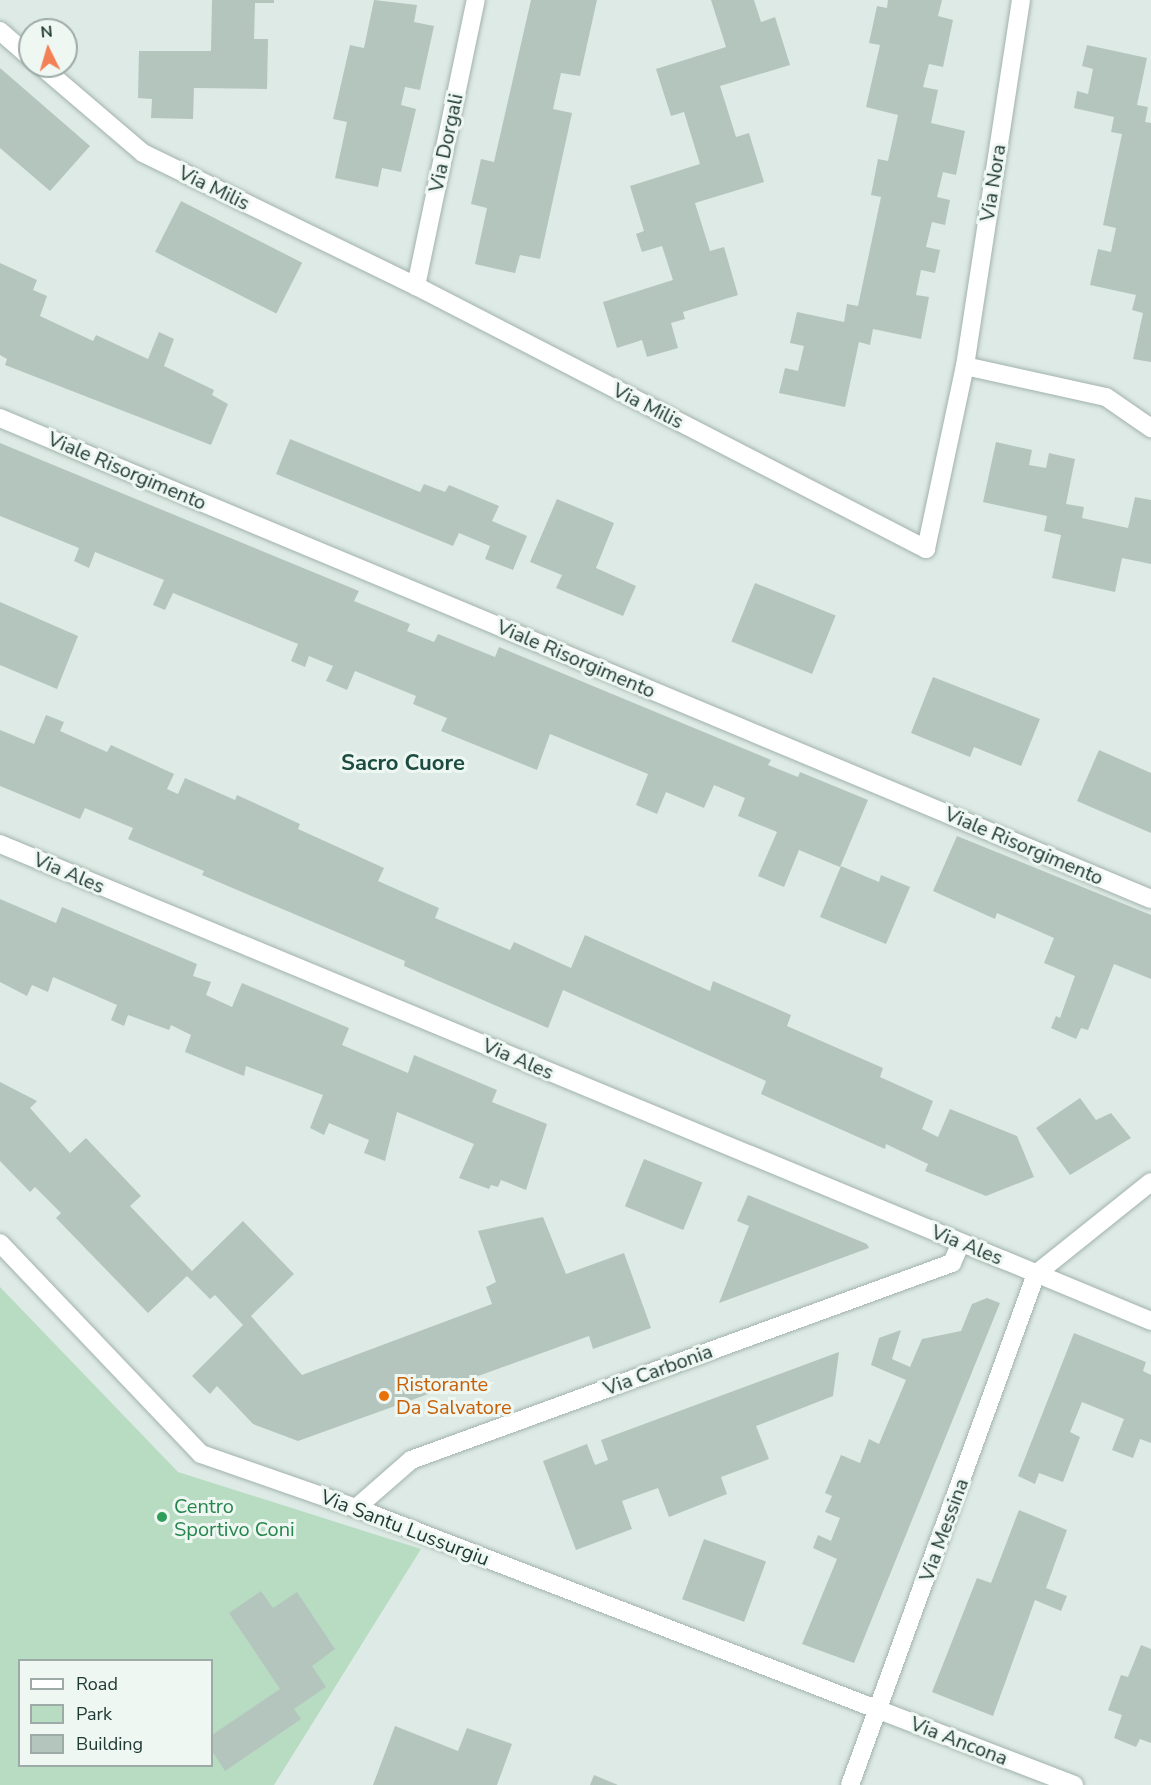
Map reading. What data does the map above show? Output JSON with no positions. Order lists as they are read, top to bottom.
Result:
{
  "streets": {
    "street": [
      "Via Dorgali",
      "Via Nora",
      "Via Milis",
      "Viale Risorgimento",
      "Via Ales",
      "Via Carbonia",
      "Via Santu Lussurgiu",
      "Via Messina",
      "Via Ancona"
    ]
  },
  "crossings": [
    ["Via Dorgali", "Via Milis"],
    ["Via Nora", "Via Milis"],
    ["Via Ales", "Via Carbonia"],
    ["Via Ales", "Via Messina"],
    ["Via Carbonia", "Via Santu Lussurgiu"],
    ["Via Santu Lussurgiu", "Via Messina"],
    ["Via Santu Lussurgiu", "Via Ancona"],
    ["Via Messina", "Via Ancona"]
  ],
  "districts": ["Sacro Cuore"],
  "places": ["Ristorante Da Salvatore", "Centro Sportivo Coni"],
  "legend": ["Road", "Park", "Building"],
  "north": "top"
}
